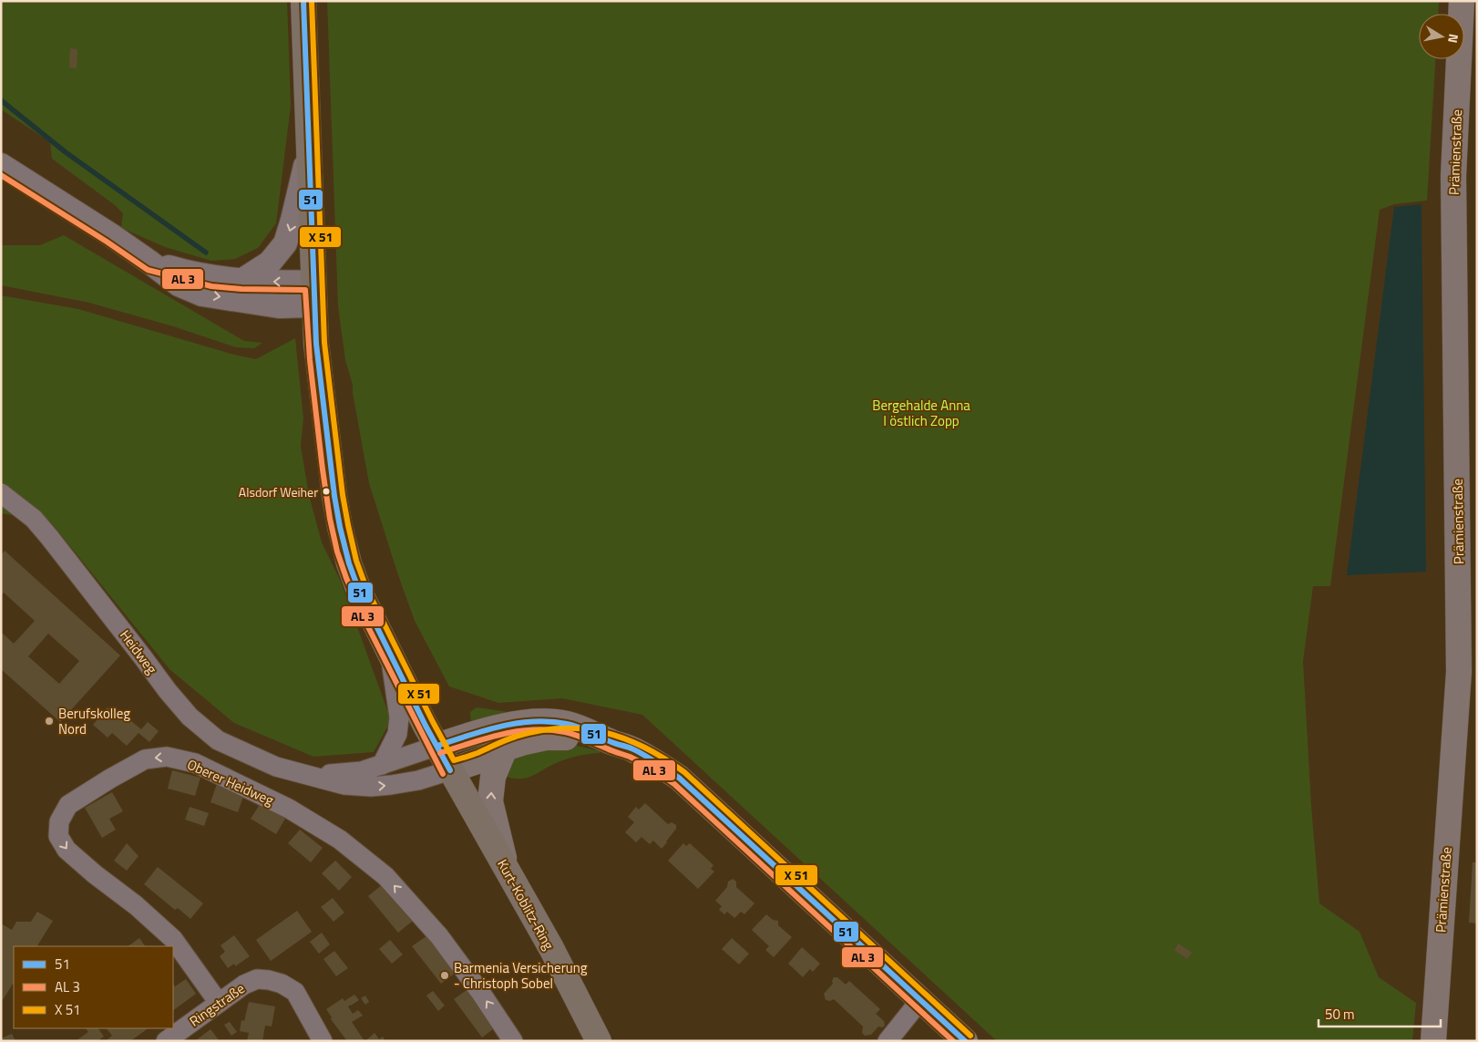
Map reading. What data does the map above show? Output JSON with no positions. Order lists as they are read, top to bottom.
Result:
{
  "streets": {
    "main road": ["Prämienstraße", "Kurt-Koblitz-Ring"],
    "street": ["Heidweg", "Oberer Heidweg", "Ringstraße"]
  },
  "crossings": [
    ["Heidweg", "Kurt-Koblitz-Ring"],
    ["Oberer Heidweg", "Ringstraße"]
  ],
  "parks": ["Bergehalde Anna I östlich Zopp"],
  "places": ["Alsdorf Weiher", "Berufskolleg Nord", "Barmenia Versicherung - Christoph Sobel"],
  "lines": ["transit line 51"],
  "legend": ["51", "AL 3", "X 51"],
  "scale_bar": "50 m",
  "north": "right"
}
